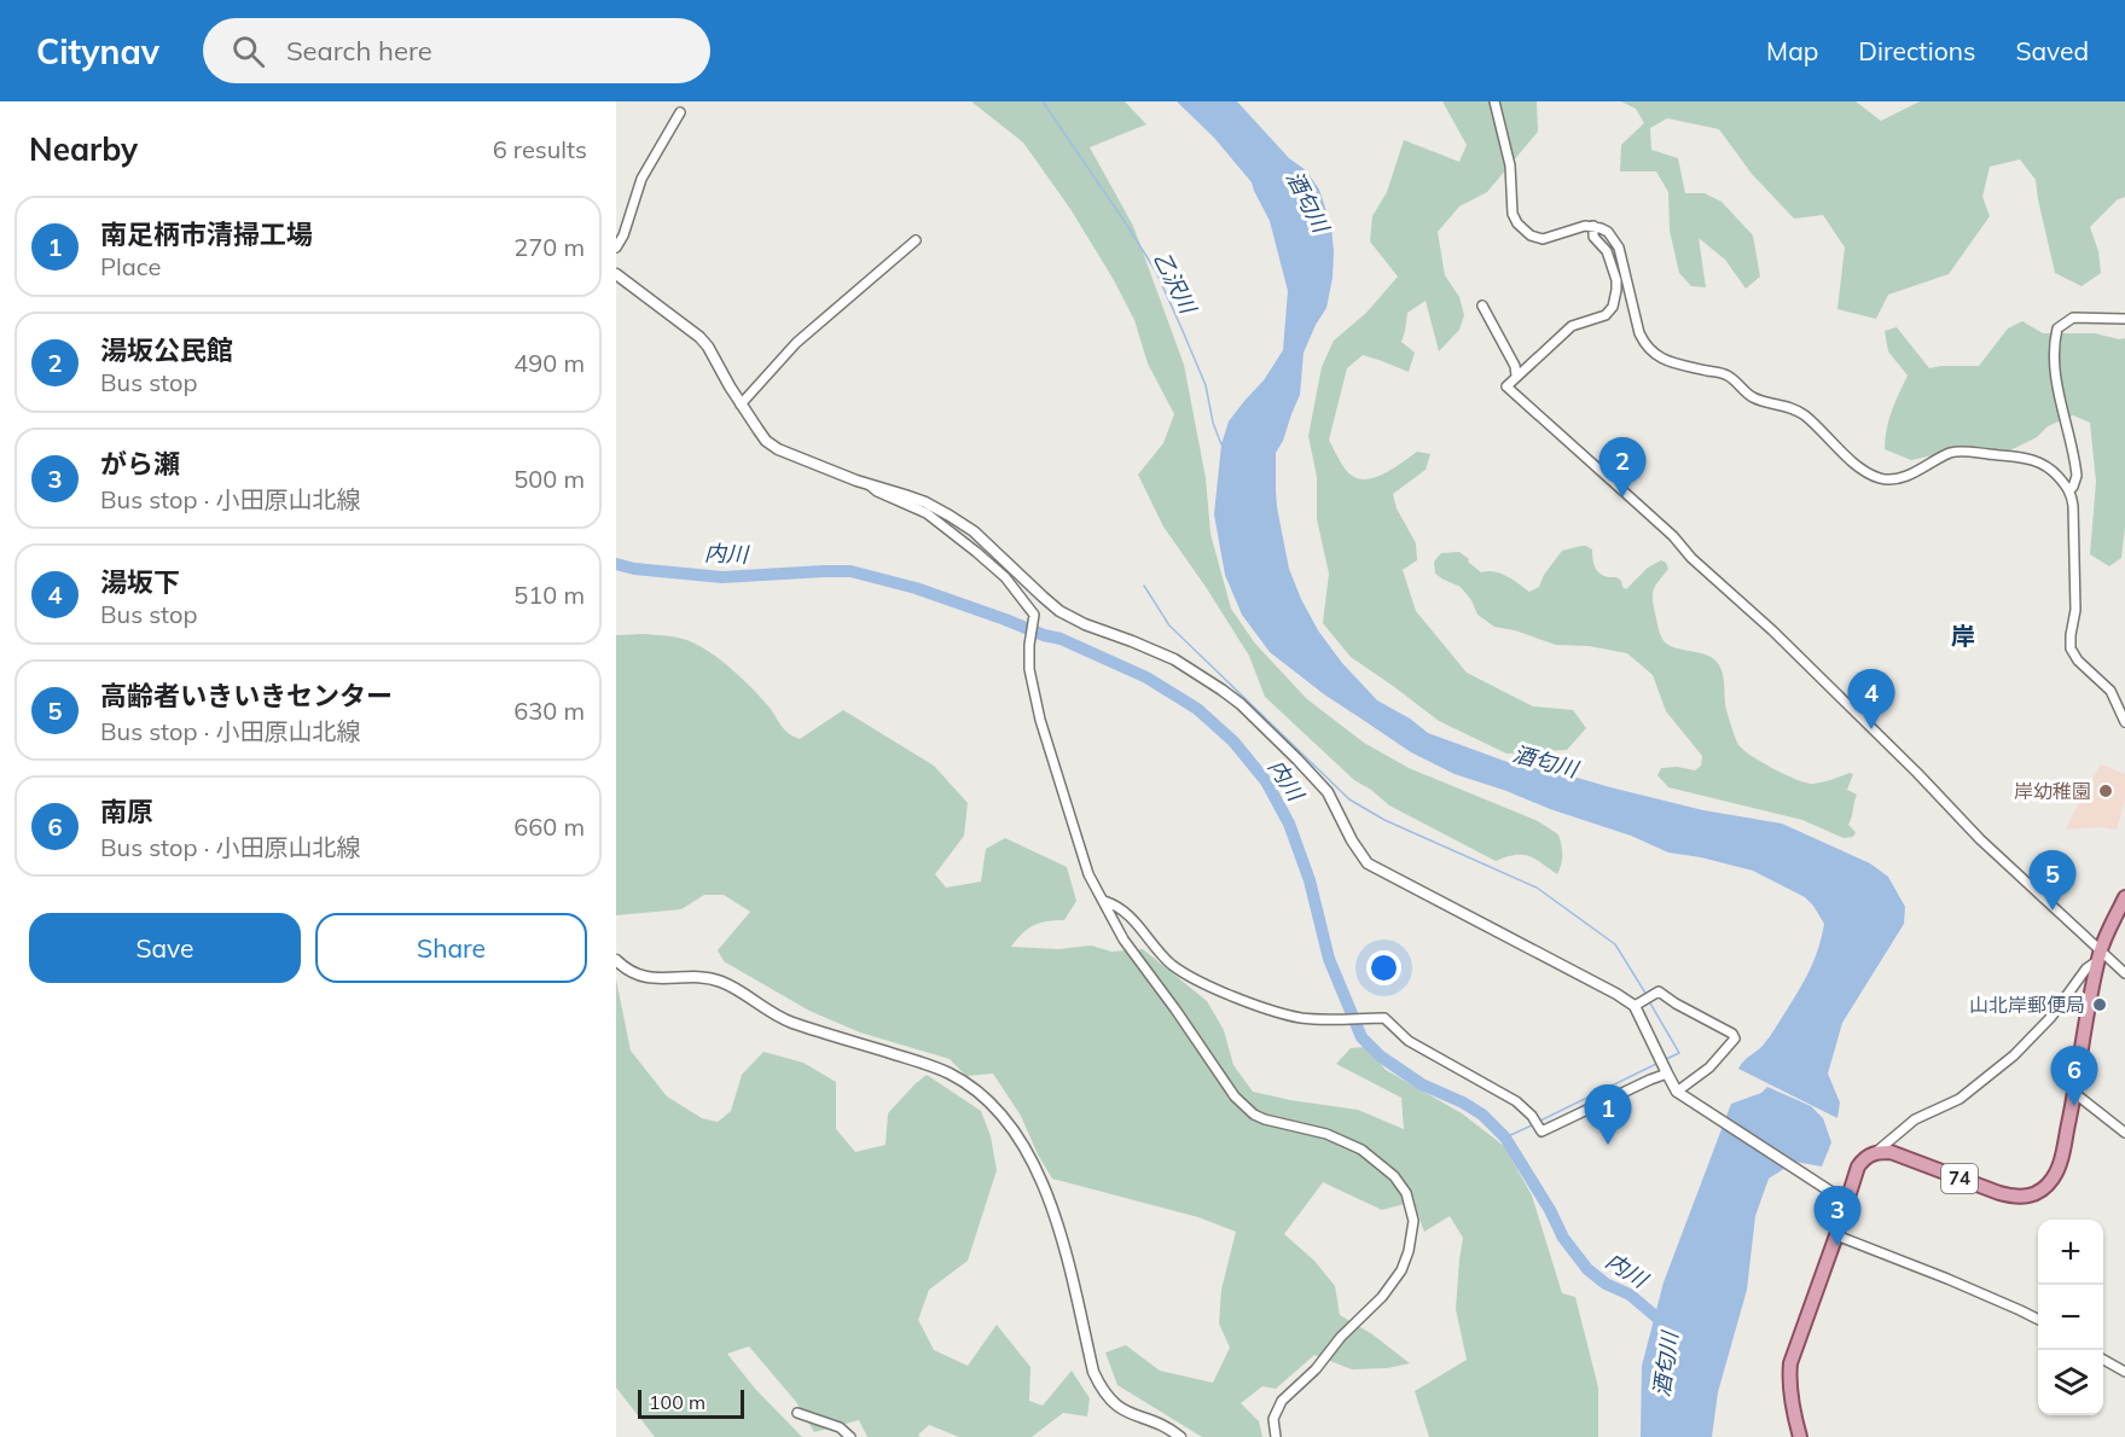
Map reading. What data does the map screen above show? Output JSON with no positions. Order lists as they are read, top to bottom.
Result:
{
  "streets": {
    "main road": ["74"]
  },
  "districts": ["岸"],
  "water": ["酒匂川", "乙沢川", "内川"],
  "places": ["岸幼稚園", "山北岸郵便局"],
  "scale_bar": "100 m",
  "page": {
    "header": "Citynav",
    "search": "Search here",
    "nav": ["Map", "Directions", "Saved"],
    "heading": ["Nearby", "6 results"],
    "list": [
      {
        "mark": "1",
        "name": "南足柄市清掃工場",
        "note": "Place",
        "value": "270 m"
      },
      {
        "mark": "2",
        "name": "湯坂公民館",
        "note": "Bus stop",
        "value": "490 m"
      },
      {
        "mark": "3",
        "name": "がら瀬",
        "note": "Bus stop · 小田原山北線",
        "value": "500 m"
      },
      {
        "mark": "4",
        "name": "湯坂下",
        "note": "Bus stop",
        "value": "510 m"
      },
      {
        "mark": "5",
        "name": "高齢者いきいきセンター",
        "note": "Bus stop · 小田原山北線",
        "value": "630 m"
      },
      {
        "mark": "6",
        "name": "南原",
        "note": "Bus stop · 小田原山北線",
        "value": "660 m"
      }
    ],
    "pins": [
      "2",
      "4",
      "5",
      "6",
      "1",
      "3"
    ],
    "buttons": ["Save", "Share"],
    "map_buttons": ["+", "−"],
    "scale": "100 m"
  }
}
